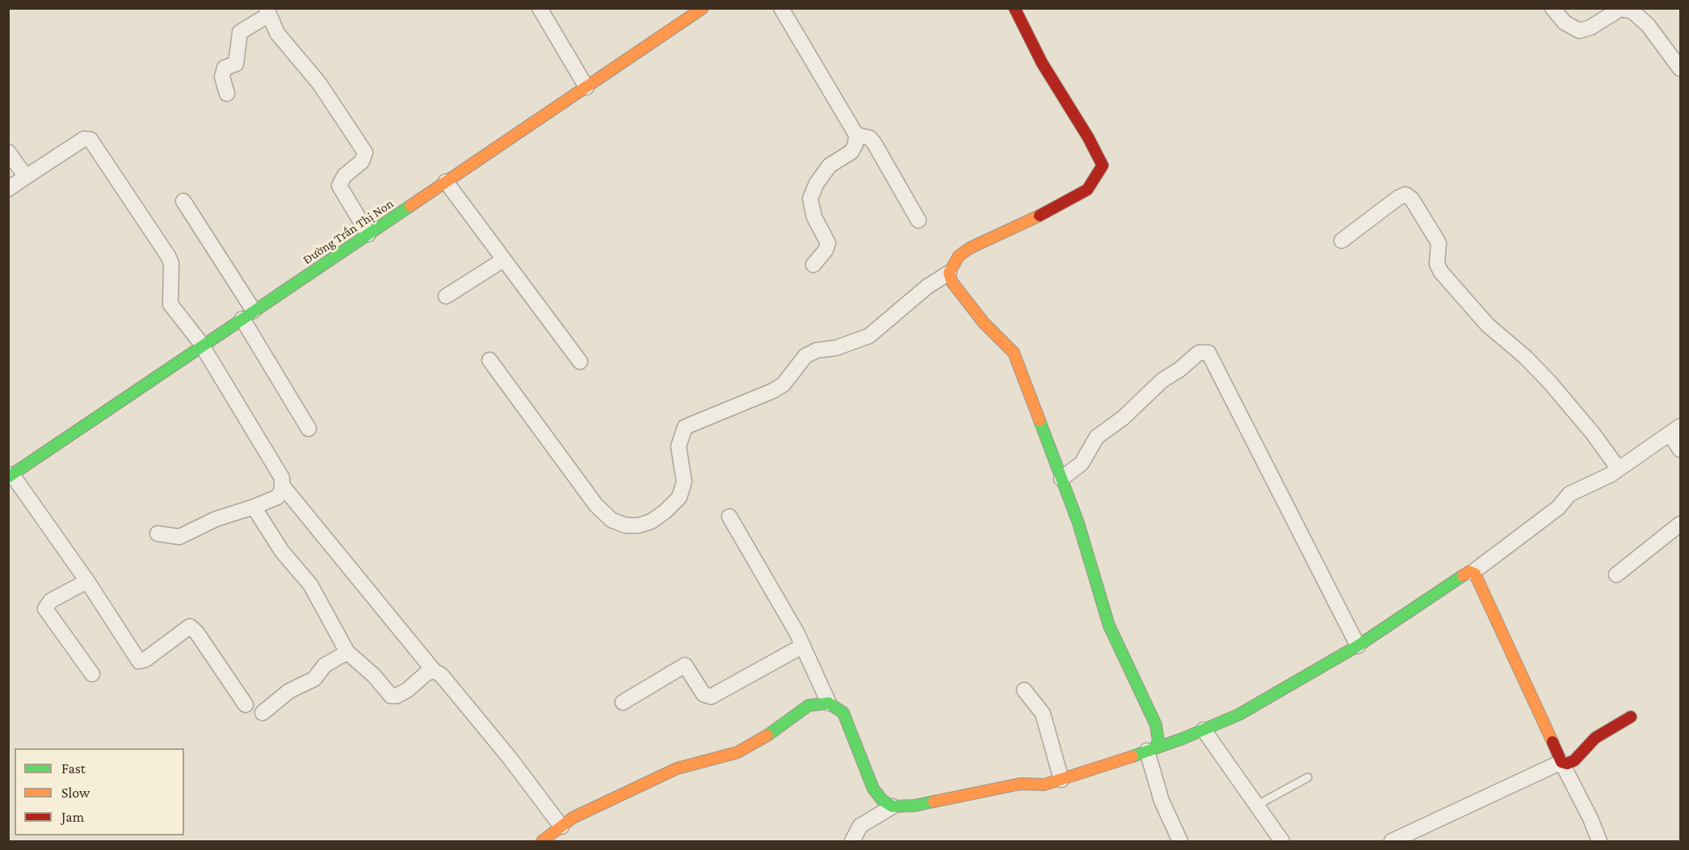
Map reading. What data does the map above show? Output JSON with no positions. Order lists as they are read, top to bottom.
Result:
{
  "streets": {
    "street": ["Đường Trần Thị Non"]
  },
  "legend": ["Fast", "Slow", "Jam"]
}
